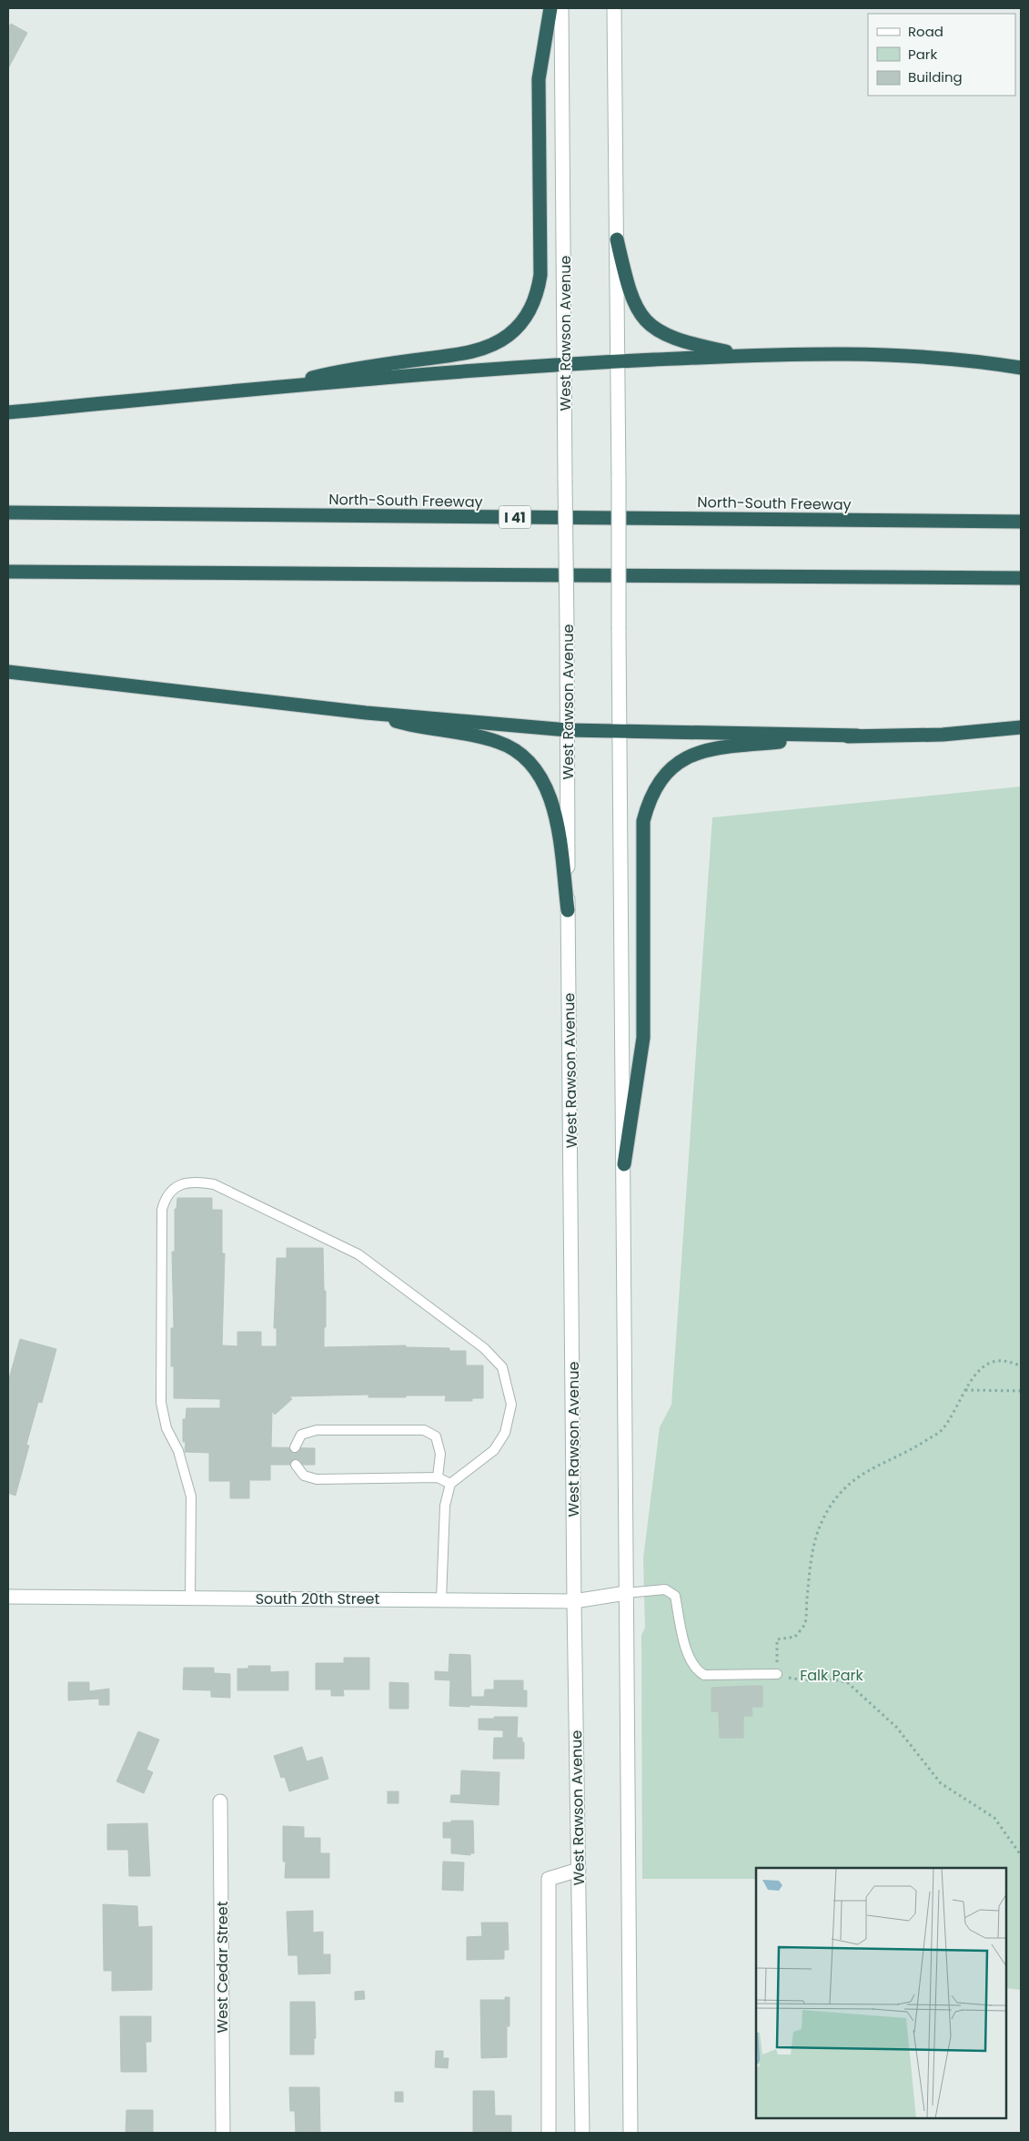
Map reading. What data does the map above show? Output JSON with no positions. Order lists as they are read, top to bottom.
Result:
{
  "streets": {
    "highway": ["North-South Freeway", "I 41"],
    "main road": ["West Rawson Avenue", "South 20th Street", "West Cedar Street"]
  },
  "crossings": [
    ["West Rawson Avenue", "South 20th Street"]
  ],
  "parks": ["Falk Park"],
  "legend": ["Road", "Park", "Building"]
}
